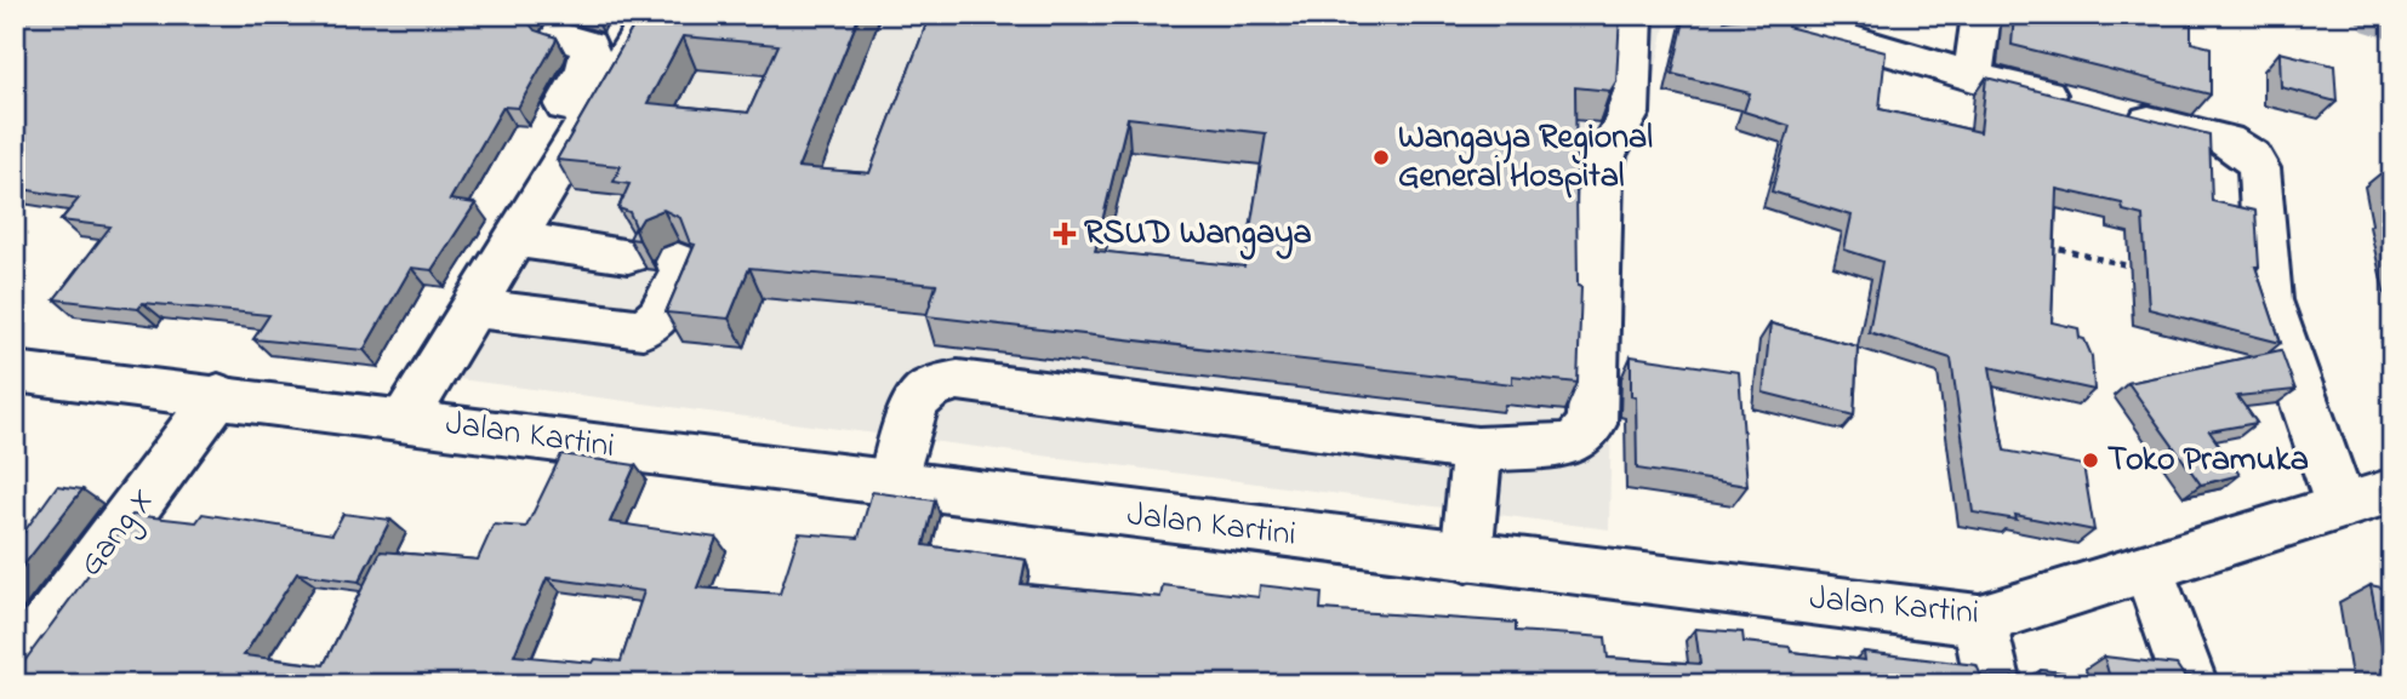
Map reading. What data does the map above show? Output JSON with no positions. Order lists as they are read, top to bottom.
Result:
{
  "streets": {
    "main road": ["Jalan Kartini", "Gang X"]
  },
  "crossings": [
    ["Jalan Kartini", "Gang X"]
  ],
  "places": {
    "other": ["Wangaya Regional General Hospital", "Toko Pramuka"],
    "health": ["RSUD Wangaya"]
  }
}
